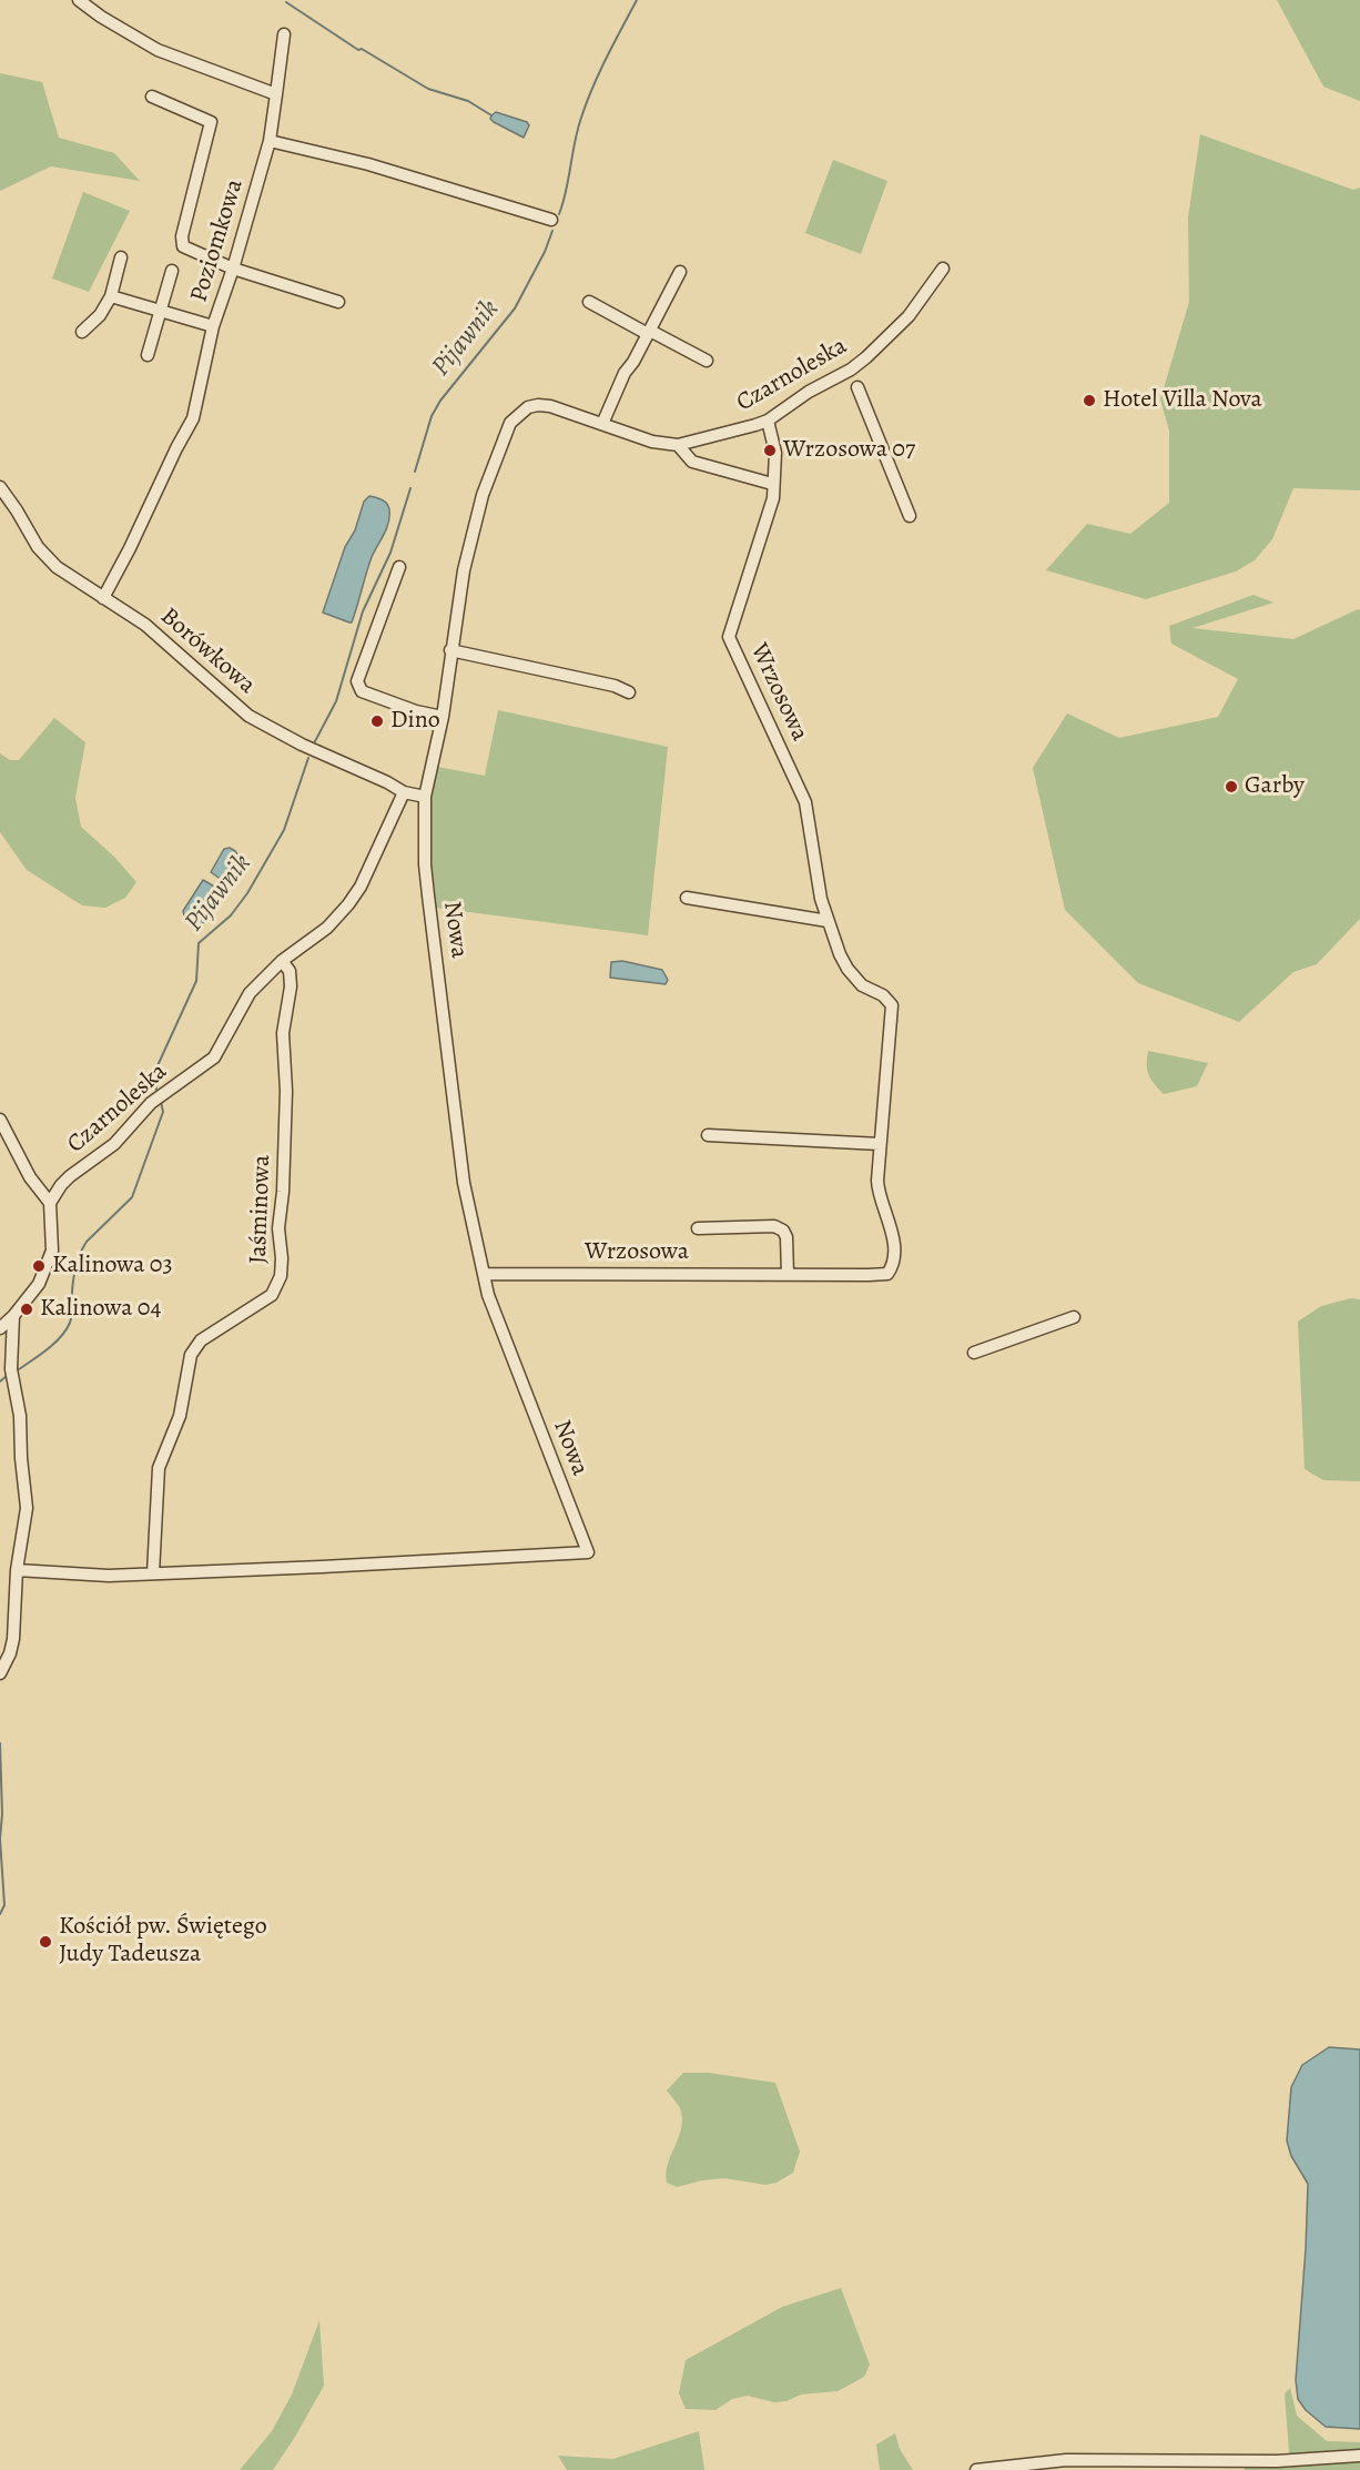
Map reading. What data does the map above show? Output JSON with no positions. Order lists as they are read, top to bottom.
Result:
{
  "streets": {
    "street": [
      "Poziomkowa",
      "Czarnoleska",
      "Borówkowa",
      "Wrzosowa",
      "Nowa",
      "Jaśminowa"
    ]
  },
  "crossings": [
    ["Poziomkowa", "Borówkowa"],
    ["Czarnoleska", "Borówkowa"],
    ["Czarnoleska", "Wrzosowa"],
    ["Czarnoleska", "Nowa"],
    ["Czarnoleska", "Jaśminowa"],
    ["Borówkowa", "Nowa"],
    ["Wrzosowa", "Nowa"],
    ["Nowa", "Jaśminowa"]
  ],
  "water": ["Pijawnik"],
  "places": [
    "Hotel Villa Nova",
    "Wrzosowa 07",
    "Dino",
    "Garby",
    "Kalinowa 03",
    "Kalinowa 04",
    "Kościół pw. Świętego Judy Tadeusza"
  ]
}
